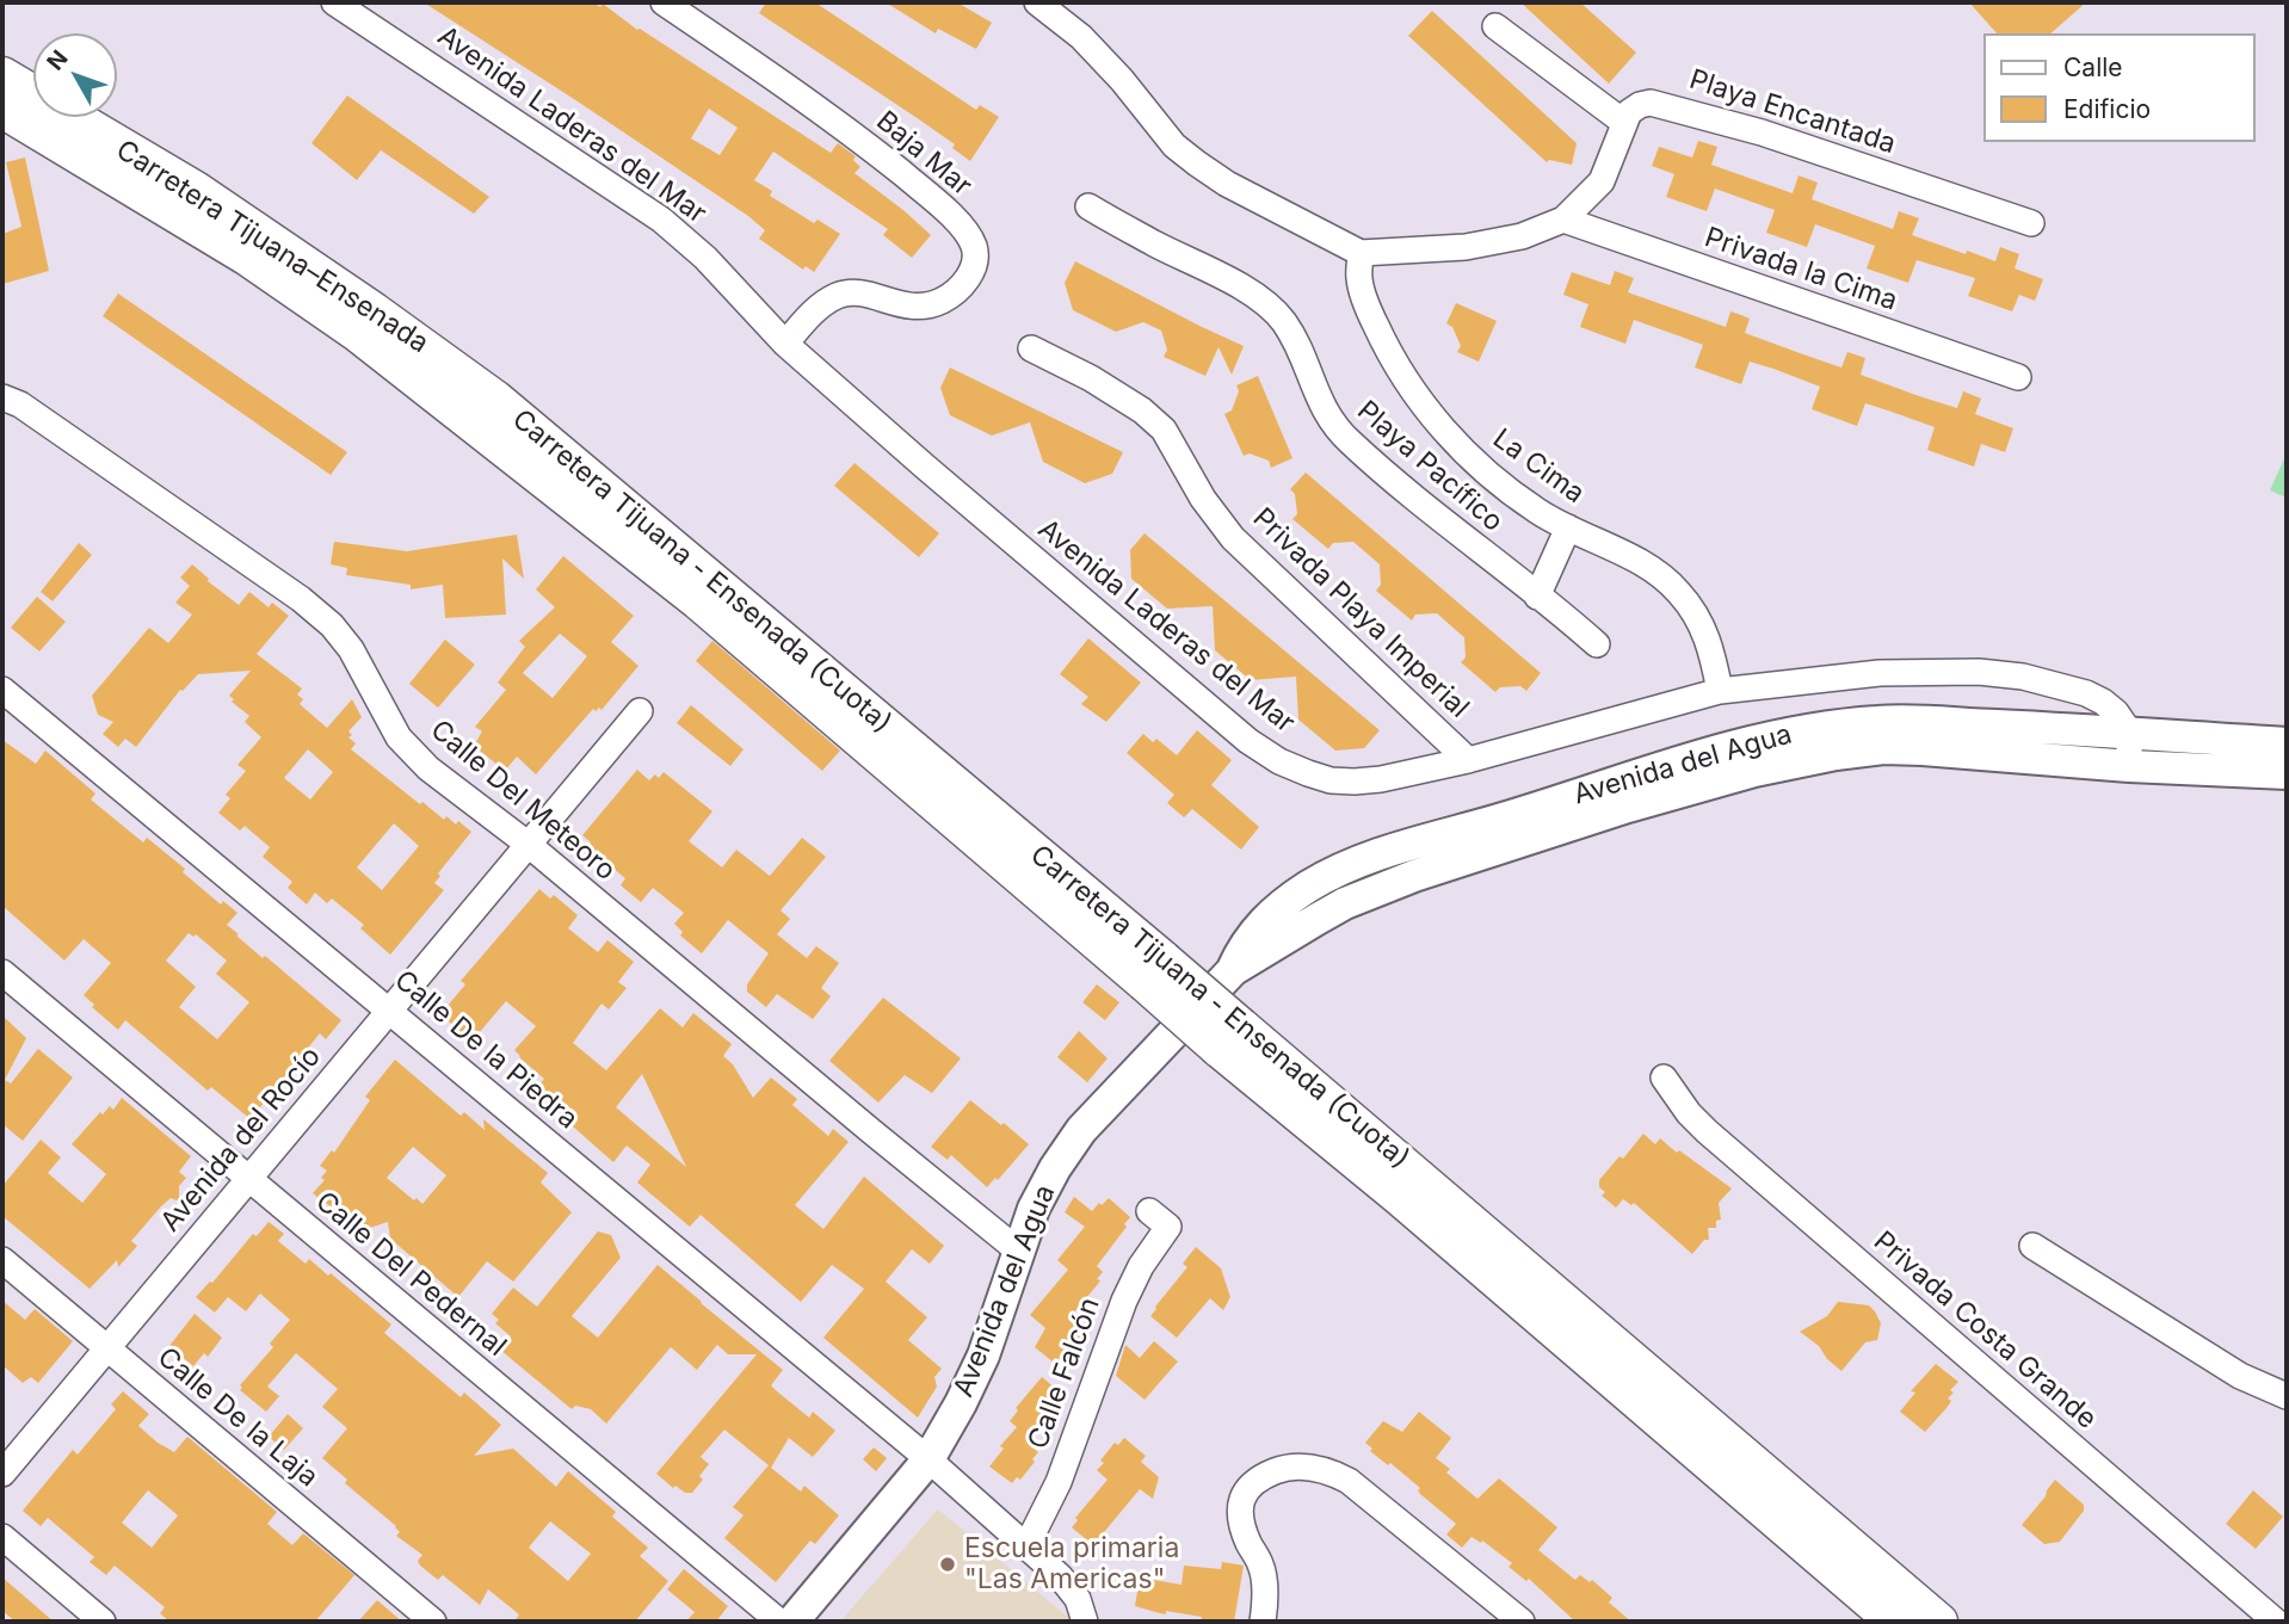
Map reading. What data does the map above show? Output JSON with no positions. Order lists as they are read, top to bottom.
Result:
{
  "streets": {
    "highway": ["Carretera Tijuana–Ensenada", "Carretera Tijuana - Ensenada (Cuota)"],
    "main road": ["Avenida del Agua"],
    "street": [
      "Playa Encantada",
      "Avenida Laderas del Mar",
      "Baja Mar",
      "Privada la Cima",
      "Playa Pacífico",
      "La Cima",
      "Privada Playa Imperial",
      "Calle Del Meteoro",
      "Calle De la Piedra",
      "Avenida del Rocío",
      "Calle Del Pedernal",
      "Privada Costa Grande",
      "Calle Falcón",
      "Calle De la Laja"
    ]
  },
  "crossings": [
    ["Avenida Laderas del Mar", "Baja Mar"],
    ["Avenida Laderas del Mar", "La Cima"],
    ["Avenida Laderas del Mar", "Privada Playa Imperial"],
    ["Avenida Laderas del Mar", "Avenida del Agua"],
    ["Carretera Tijuana–Ensenada", "Carretera Tijuana - Ensenada (Cuota)"],
    ["Avenida del Agua", "Calle Del Meteoro"],
    ["Avenida del Agua", "Calle De la Piedra"],
    ["Calle Del Meteoro", "Avenida del Rocío"],
    ["Calle De la Piedra", "Avenida del Rocío"],
    ["Calle De la Piedra", "Calle Falcón"],
    ["Avenida del Rocío", "Calle Del Pedernal"],
    ["Avenida del Rocío", "Calle De la Laja"]
  ],
  "places": ["Escuela primaria \"Las Americas\""],
  "legend": ["Calle", "Edificio"],
  "north": "top left"
}
